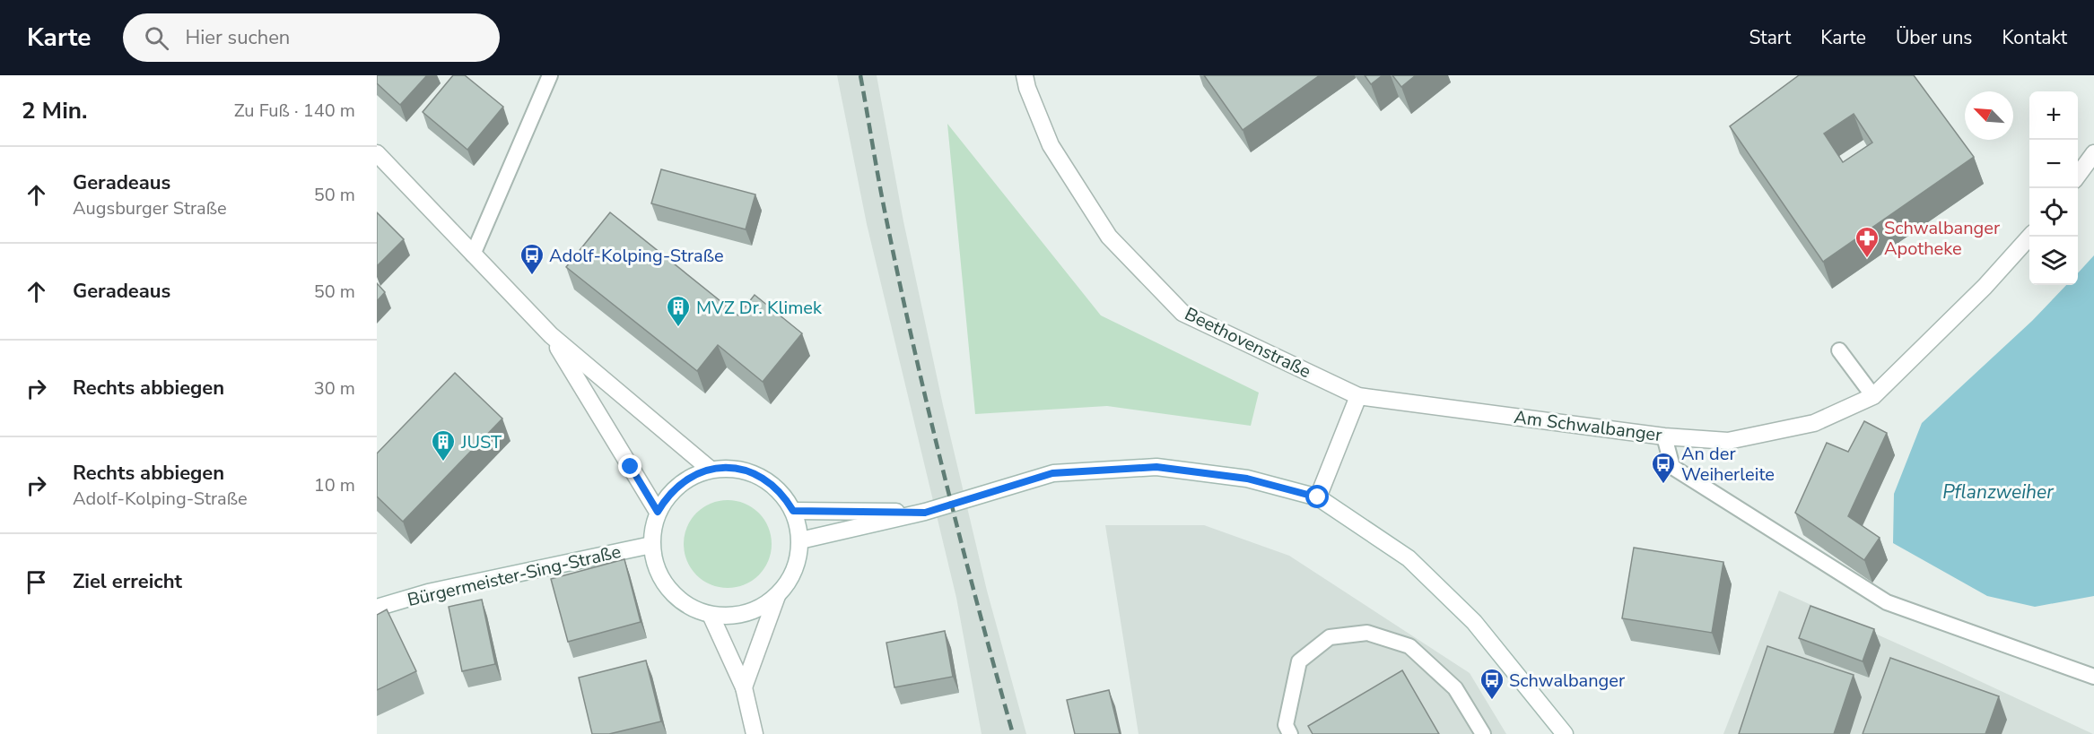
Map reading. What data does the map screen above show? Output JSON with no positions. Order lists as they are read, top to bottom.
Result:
{
  "streets": {
    "street": ["Beethovenstraße", "Am Schwalbanger", "Bürgermeister-Sing-Straße"]
  },
  "crossings": [
    ["Beethovenstraße", "Am Schwalbanger"]
  ],
  "water": ["Pflanzweiher"],
  "places": {
    "pharmacy": ["Schwalbanger Apotheke"],
    "bus stop": ["Adolf-Kolping-Straße", "An der Weiherleite", "Schwalbanger"],
    "building": ["MVZ Dr. Klimek", "JUST"]
  },
  "north": "top left",
  "page": {
    "header": "Karte",
    "search": "Hier suchen",
    "nav": [
      "Start",
      "Karte",
      "Über uns",
      "Kontakt"
    ],
    "heading": ["2 Min.", "Zu Fuß · 140 m"],
    "map_buttons": ["+", "−"],
    "list": [
      ["Geradeaus", "Augsburger Straße", "50 m"],
      ["Geradeaus", "50 m"],
      ["Rechts abbiegen", "30 m"],
      ["Rechts abbiegen", "Adolf-Kolping-Straße", "10 m"],
      "Ziel erreicht"
    ]
  }
}
